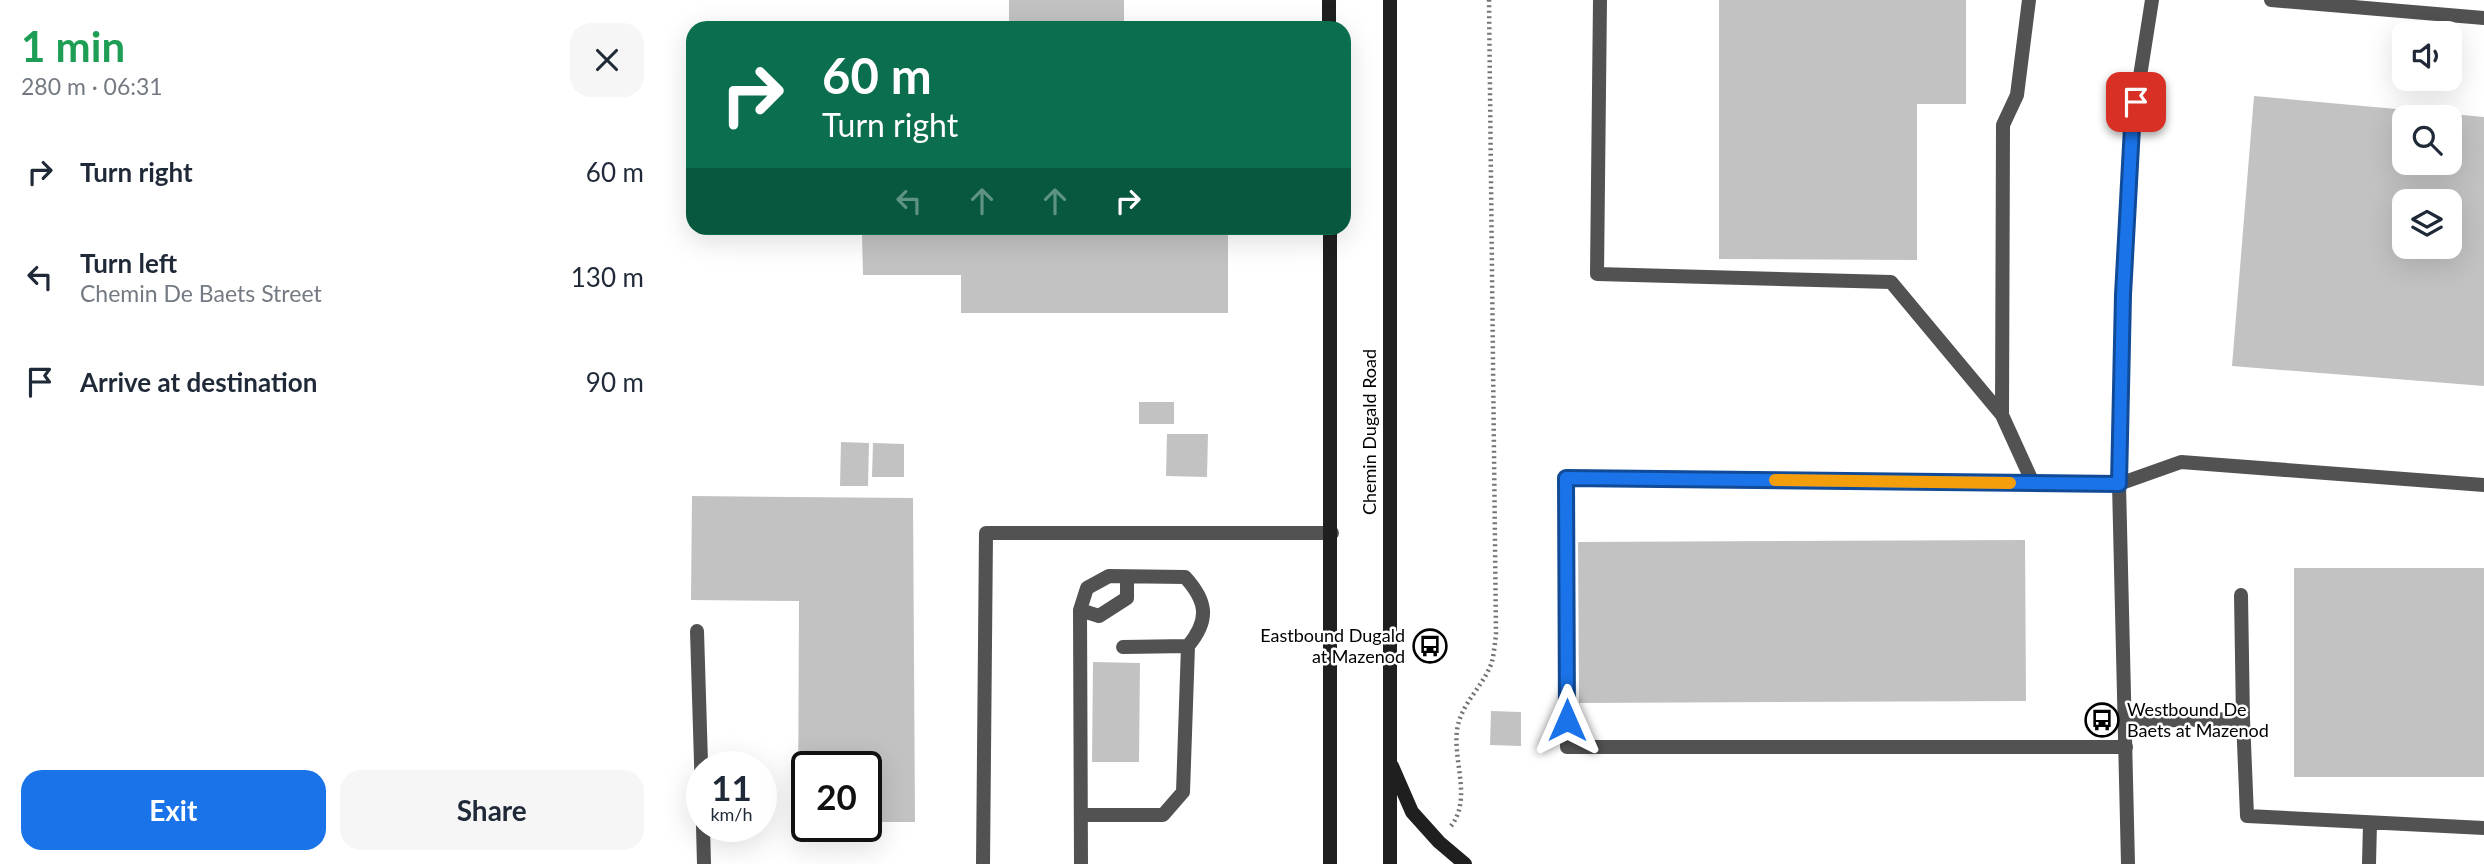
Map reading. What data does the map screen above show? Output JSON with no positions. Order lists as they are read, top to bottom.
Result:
{
  "streets": {
    "main road": ["Chemin Dugald Road"]
  },
  "places": {
    "bus stop": ["Eastbound Dugald at Mazenod", "Westbound De Baets at Mazenod"]
  },
  "page": {
    "heading": ["1 min", "280 m · 06:31"],
    "turn": ["60 m", "Turn right"],
    "list": [
      {
        "name": "Turn right",
        "value": "60 m"
      },
      {
        "name": "Turn left",
        "note": "Chemin De Baets Street",
        "value": "130 m"
      },
      {
        "name": "Arrive at destination",
        "value": "90 m"
      }
    ],
    "speed": "11 km/h",
    "limit": "20",
    "buttons": ["Exit", "Share"]
  }
}
